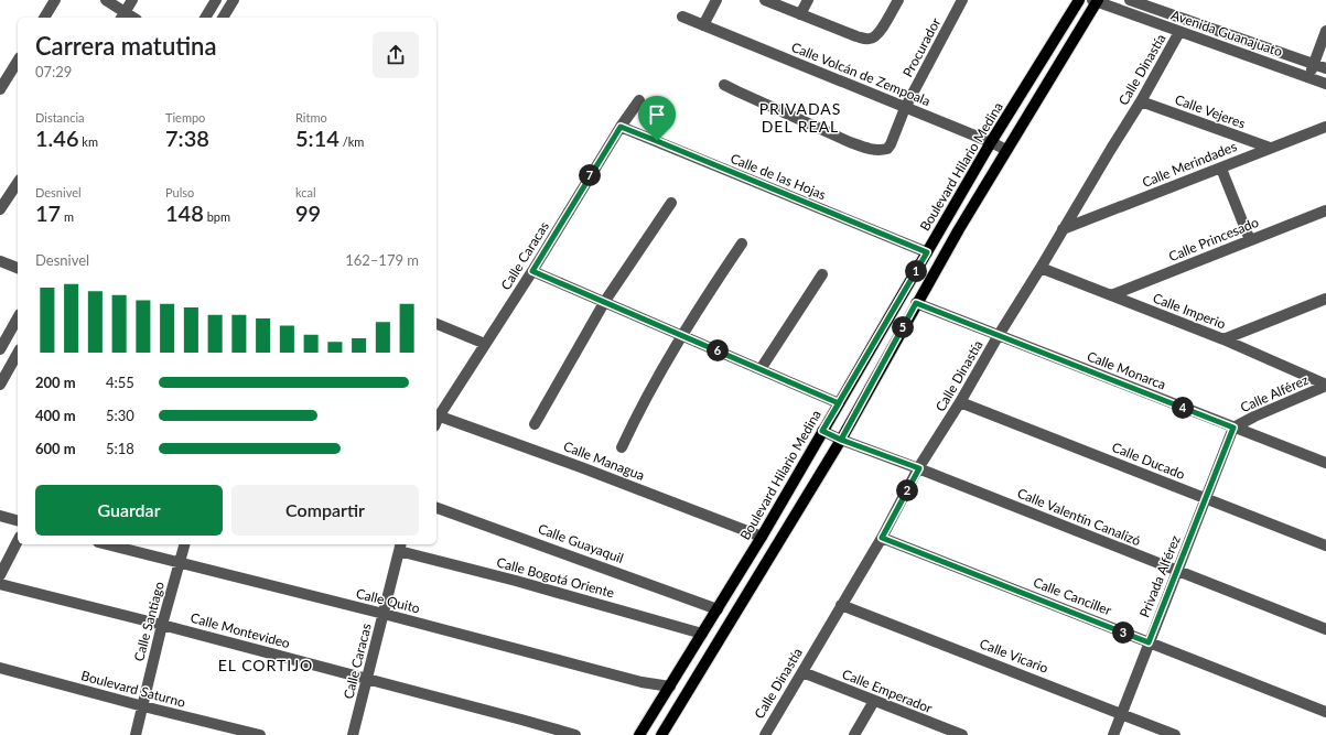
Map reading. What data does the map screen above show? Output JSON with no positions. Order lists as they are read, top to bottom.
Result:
{
  "streets": {
    "main road": ["Boulevard Hilario Medina"],
    "street": [
      "Avenida Guanajuato",
      "Procurador",
      "Calle Dinastía",
      "Calle Volcán de Zempoala",
      "Calle Vejeres",
      "Calle Merindades",
      "Calle de las Hojas",
      "Calle Princesado",
      "Calle Caracas",
      "Calle Imperio",
      "Calle Monarca",
      "Calle Alférez",
      "Calle Managua",
      "Calle Ducado",
      "Calle Valentín Canalizó",
      "Calle Guayaquil",
      "Privada Alférez",
      "Calle Bogotá Oriente",
      "Calle Canciller",
      "Calle Quito",
      "Calle Santiago",
      "Calle Montevideo",
      "Calle Vicario",
      "Boulevard Saturno",
      "Calle Emperador"
    ]
  },
  "crossings": [
    ["Avenida Guanajuato", "Calle Dinastía"],
    ["Procurador", "Calle Volcán de Zempoala"],
    ["Calle Dinastía", "Calle Vejeres"],
    ["Calle Dinastía", "Calle Merindades"],
    ["Calle Dinastía", "Calle Imperio"],
    ["Calle Dinastía", "Calle Monarca"],
    ["Calle Dinastía", "Calle Ducado"],
    ["Calle Dinastía", "Calle Valentín Canalizó"],
    ["Calle Dinastía", "Calle Canciller"],
    ["Calle Dinastía", "Calle Vicario"],
    ["Calle Dinastía", "Calle Emperador"],
    ["Calle Volcán de Zempoala", "Boulevard Hilario Medina"],
    ["Calle Vejeres", "Calle Merindades"],
    ["Boulevard Hilario Medina", "Calle de las Hojas"],
    ["Boulevard Hilario Medina", "Calle Managua"],
    ["Boulevard Hilario Medina", "Calle Valentín Canalizó"],
    ["Boulevard Hilario Medina", "Calle Guayaquil"],
    ["Boulevard Hilario Medina", "Calle Bogotá Oriente"],
    ["Boulevard Hilario Medina", "Calle Quito"],
    ["Calle de las Hojas", "Calle Caracas"],
    ["Calle Princesado", "Calle Imperio"],
    ["Calle Caracas", "Calle Bogotá Oriente"],
    ["Calle Caracas", "Calle Quito"],
    ["Calle Caracas", "Calle Montevideo"],
    ["Calle Imperio", "Calle Alférez"],
    ["Calle Monarca", "Calle Alférez"],
    ["Calle Monarca", "Privada Alférez"],
    ["Calle Alférez", "Privada Alférez"],
    ["Calle Ducado", "Privada Alférez"],
    ["Calle Valentín Canalizó", "Privada Alférez"],
    ["Privada Alférez", "Calle Canciller"],
    ["Privada Alférez", "Calle Vicario"],
    ["Calle Quito", "Calle Santiago"],
    ["Calle Santiago", "Calle Montevideo"],
    ["Calle Santiago", "Boulevard Saturno"]
  ],
  "districts": ["PRIVADAS DEL REAL", "EL CORTIJO"],
  "page": {
    "heading": ["Carrera matutina", "07:29"],
    "stats": [
      ["Distancia", "1.46 km"],
      ["Tiempo", "7:38"],
      ["Ritmo", "5:14 /km"],
      ["Desnivel", "17 m"],
      ["Pulso", "148 bpm"],
      ["kcal", "99"]
    ],
    "pins": [
      "7",
      "1",
      "5",
      "6",
      "4",
      "2",
      "3"
    ],
    "chart": ["Desnivel", "162–179 m"],
    "list": [
      {
        "name": "200 m",
        "note": "4:55"
      },
      {
        "name": "400 m",
        "note": "5:30"
      },
      {
        "name": "600 m",
        "note": "5:18"
      }
    ],
    "buttons": ["Guardar", "Compartir"]
  }
}
